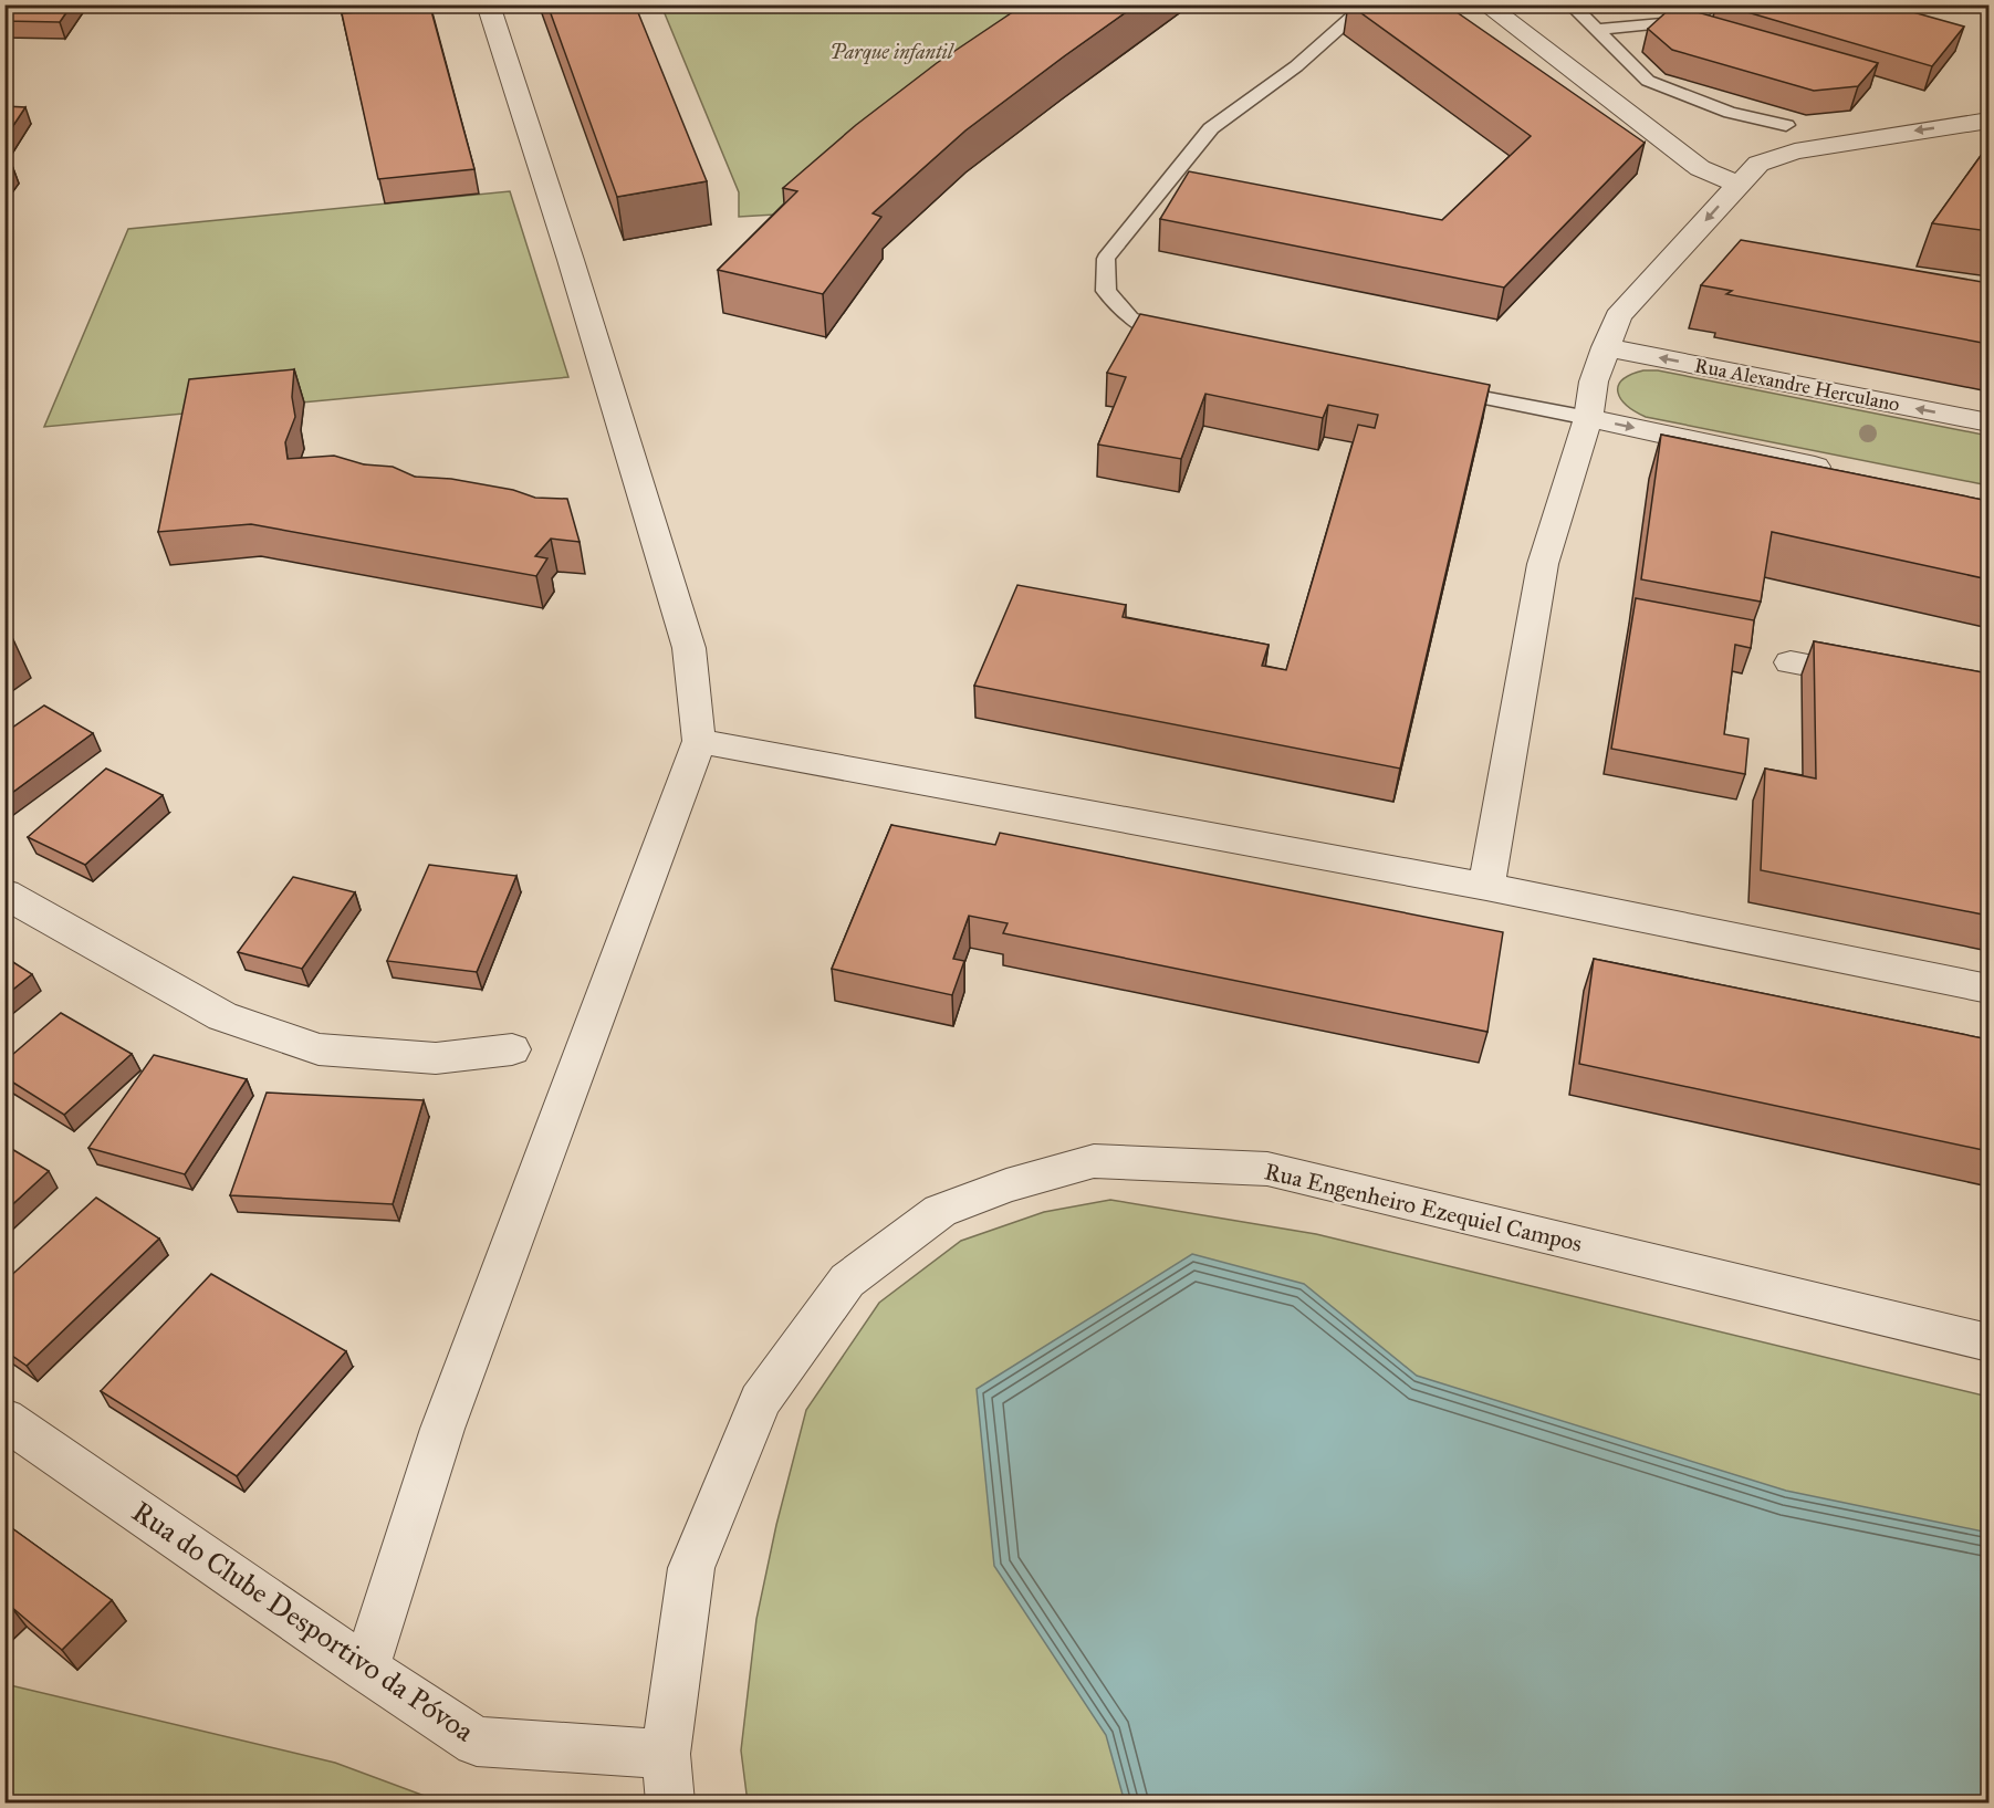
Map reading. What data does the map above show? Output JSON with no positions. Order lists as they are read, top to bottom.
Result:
{
  "streets": {
    "street": ["Rua Alexandre Herculano", "Rua Engenheiro Ezequiel Campos", "Rua do Clube Desportivo da Póvoa"]
  },
  "crossings": [
    ["Rua Engenheiro Ezequiel Campos", "Rua do Clube Desportivo da Póvoa"]
  ],
  "parks": ["Parque infantil"]
}
